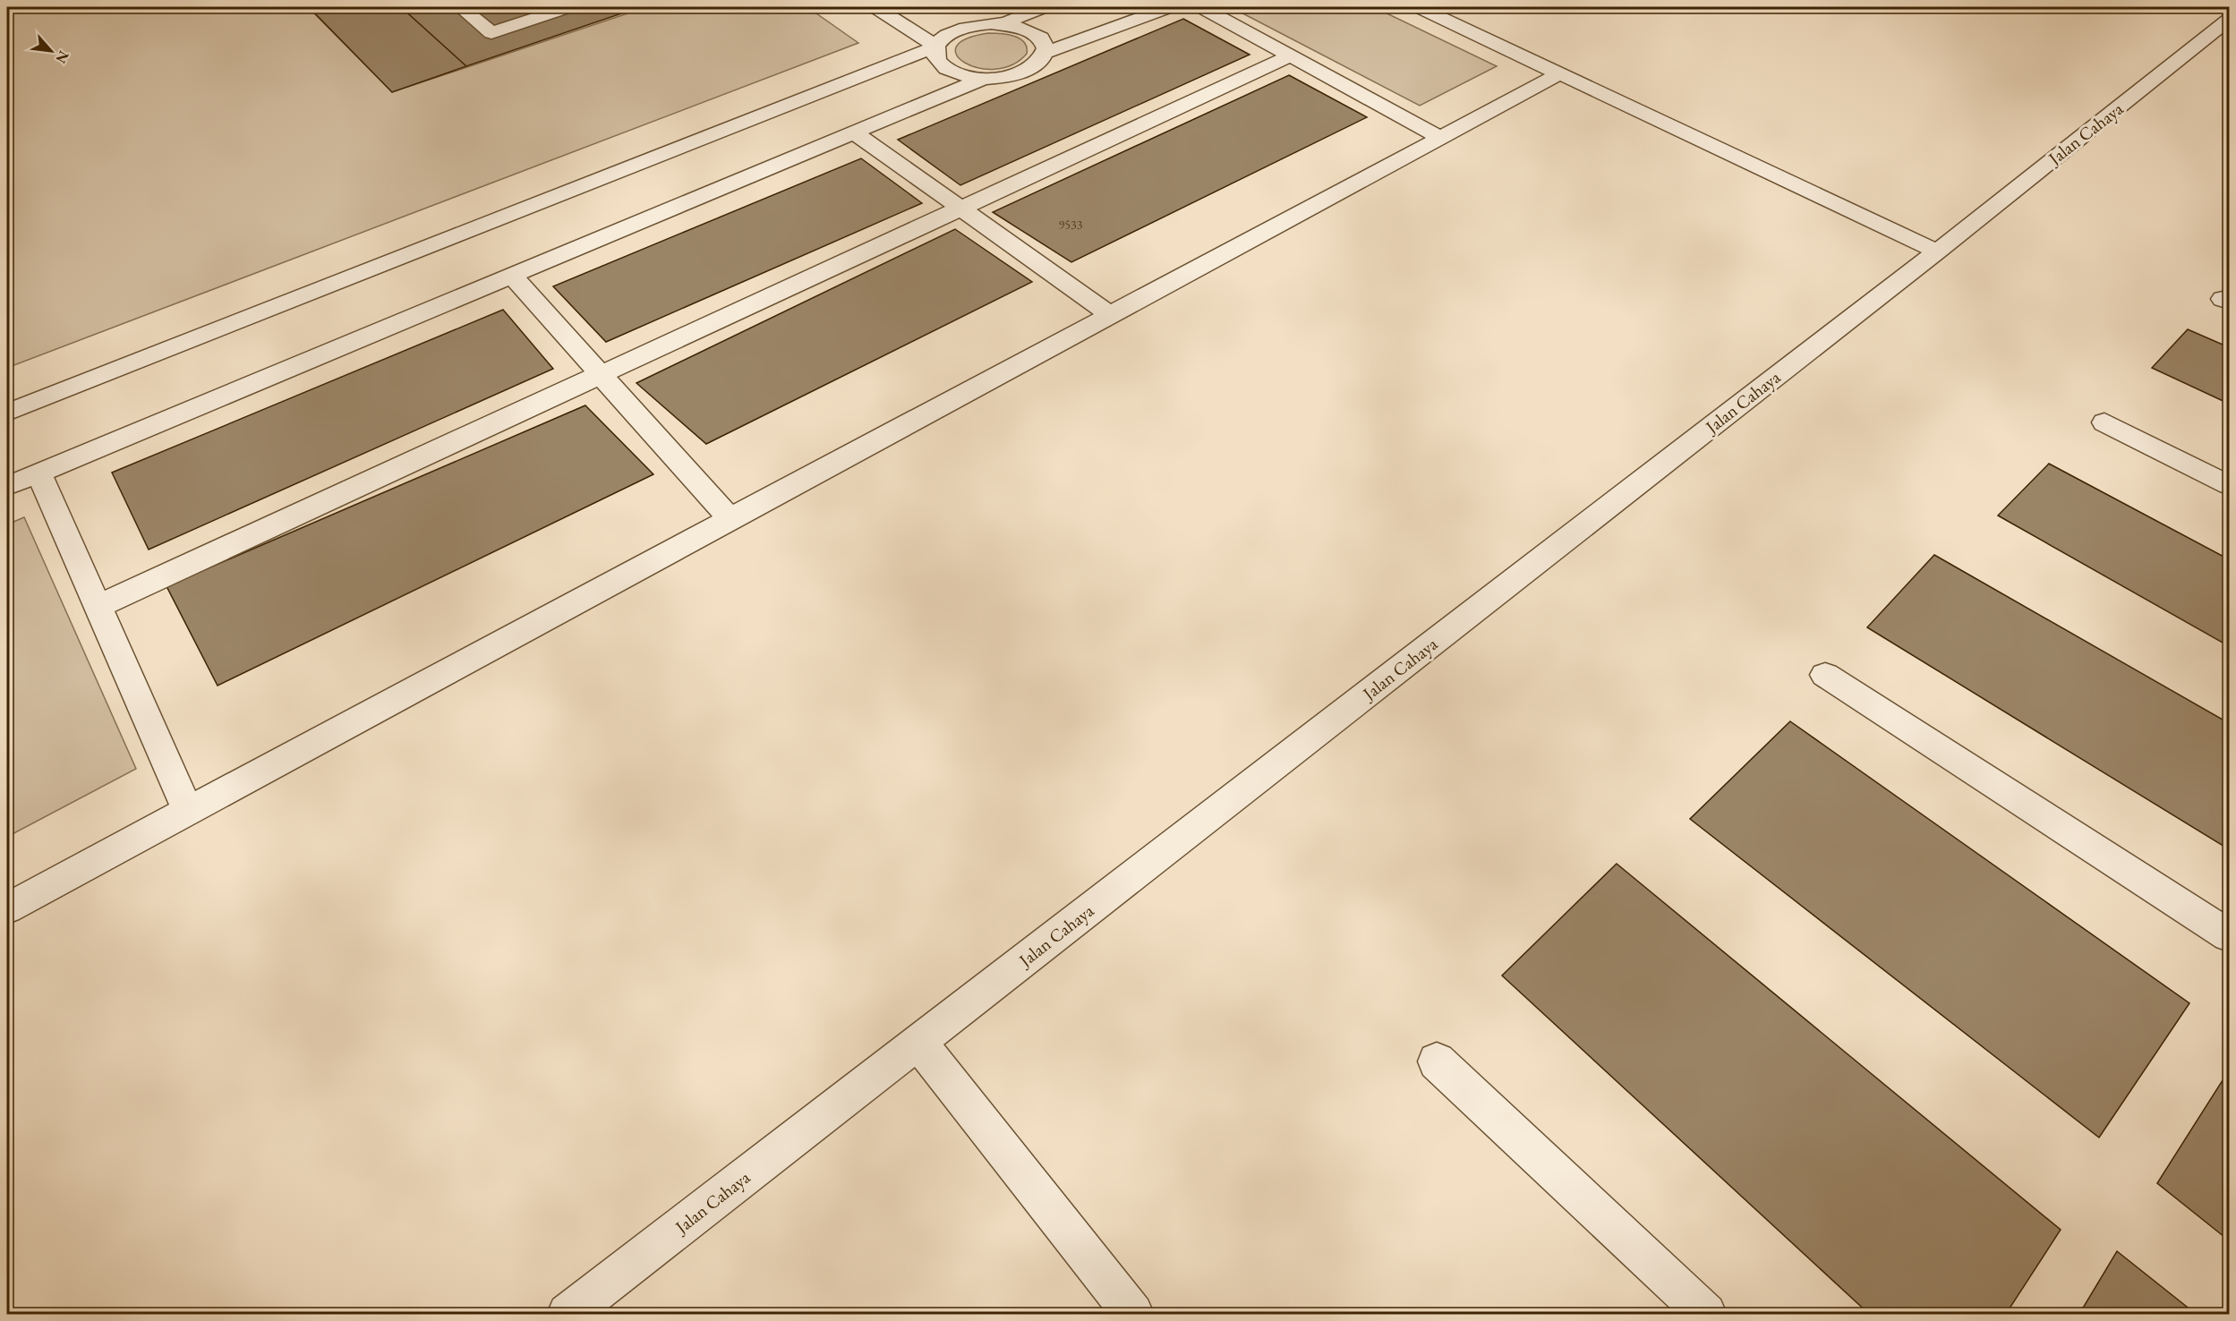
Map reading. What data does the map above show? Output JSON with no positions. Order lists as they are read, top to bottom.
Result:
{
  "streets": {
    "street": ["Jalan Cahaya"]
  },
  "house_numbers": ["9533"],
  "north": "bottom right"
}
